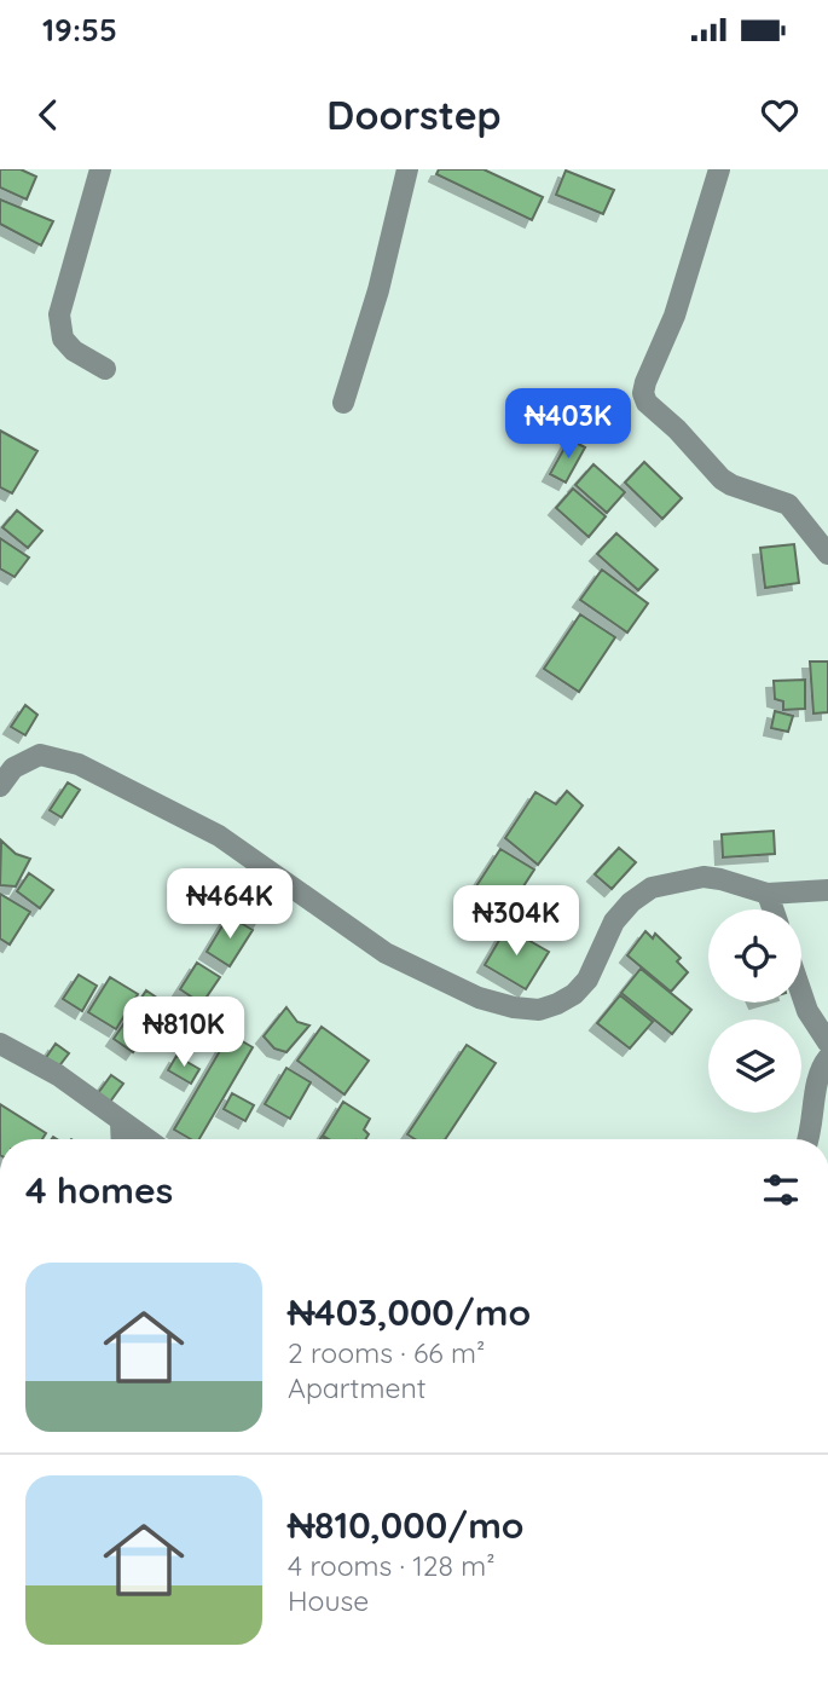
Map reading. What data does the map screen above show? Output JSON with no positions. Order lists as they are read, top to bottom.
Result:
{
  "page": {
    "status": "19:55",
    "header": "Doorstep",
    "price": [
      "₦403K",
      "₦464K",
      "₦304K",
      "₦810K"
    ],
    "heading": "4 homes",
    "list": [
      {
        "name": "₦403,000/mo",
        "note": "2 rooms · 66 m² · Apartment"
      },
      {
        "name": "₦810,000/mo",
        "note": "4 rooms · 128 m² · House"
      }
    ]
  }
}
